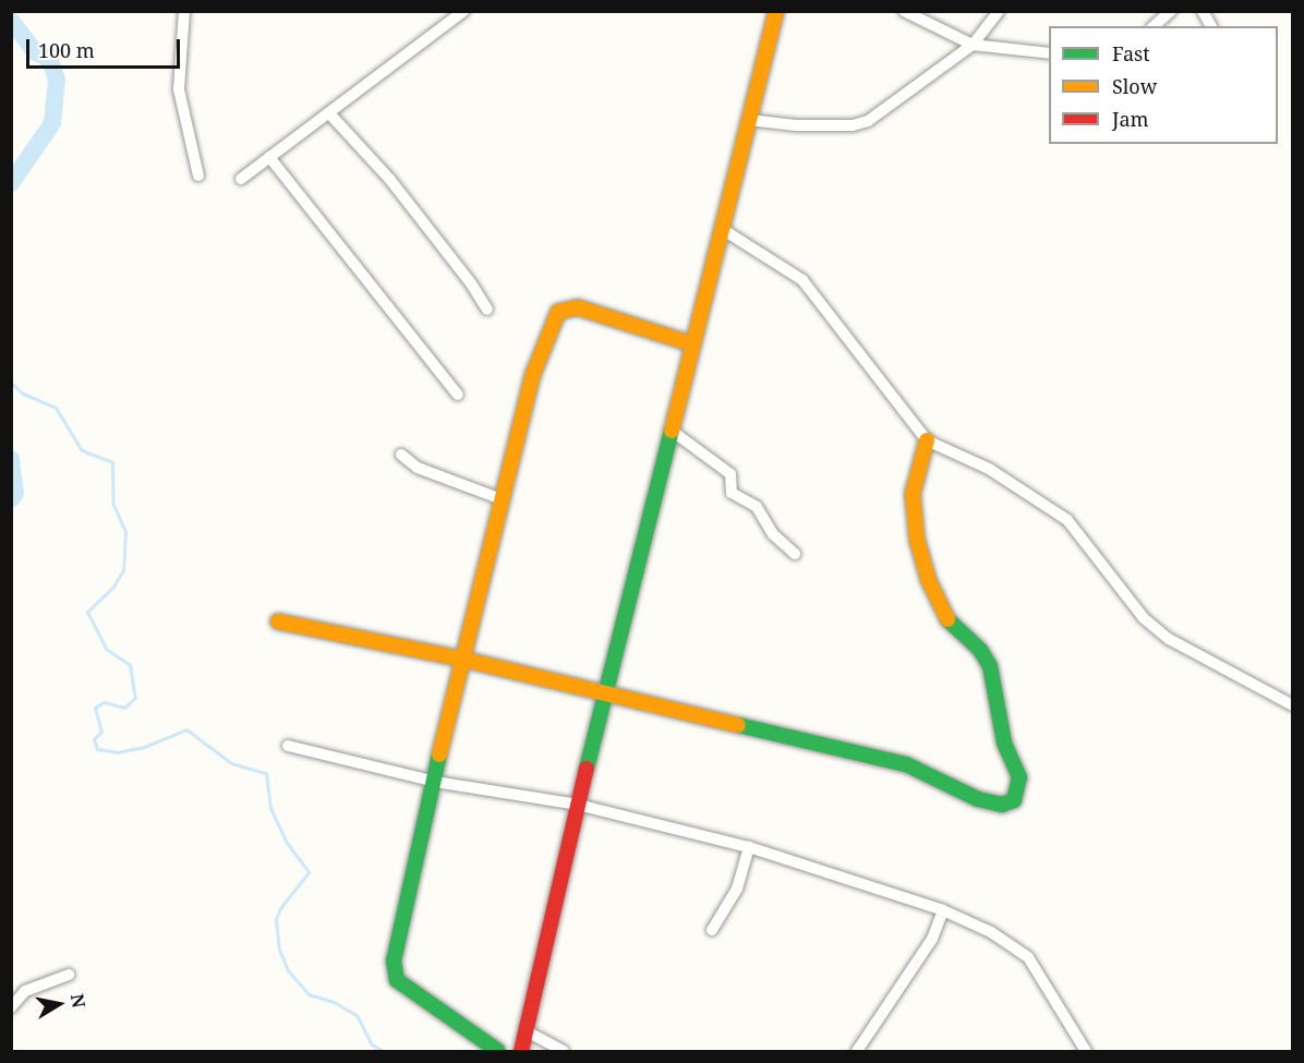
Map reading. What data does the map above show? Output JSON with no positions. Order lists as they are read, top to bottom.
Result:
{
  "legend": ["Fast", "Slow", "Jam"],
  "scale_bar": "100 m",
  "north": "right"
}
